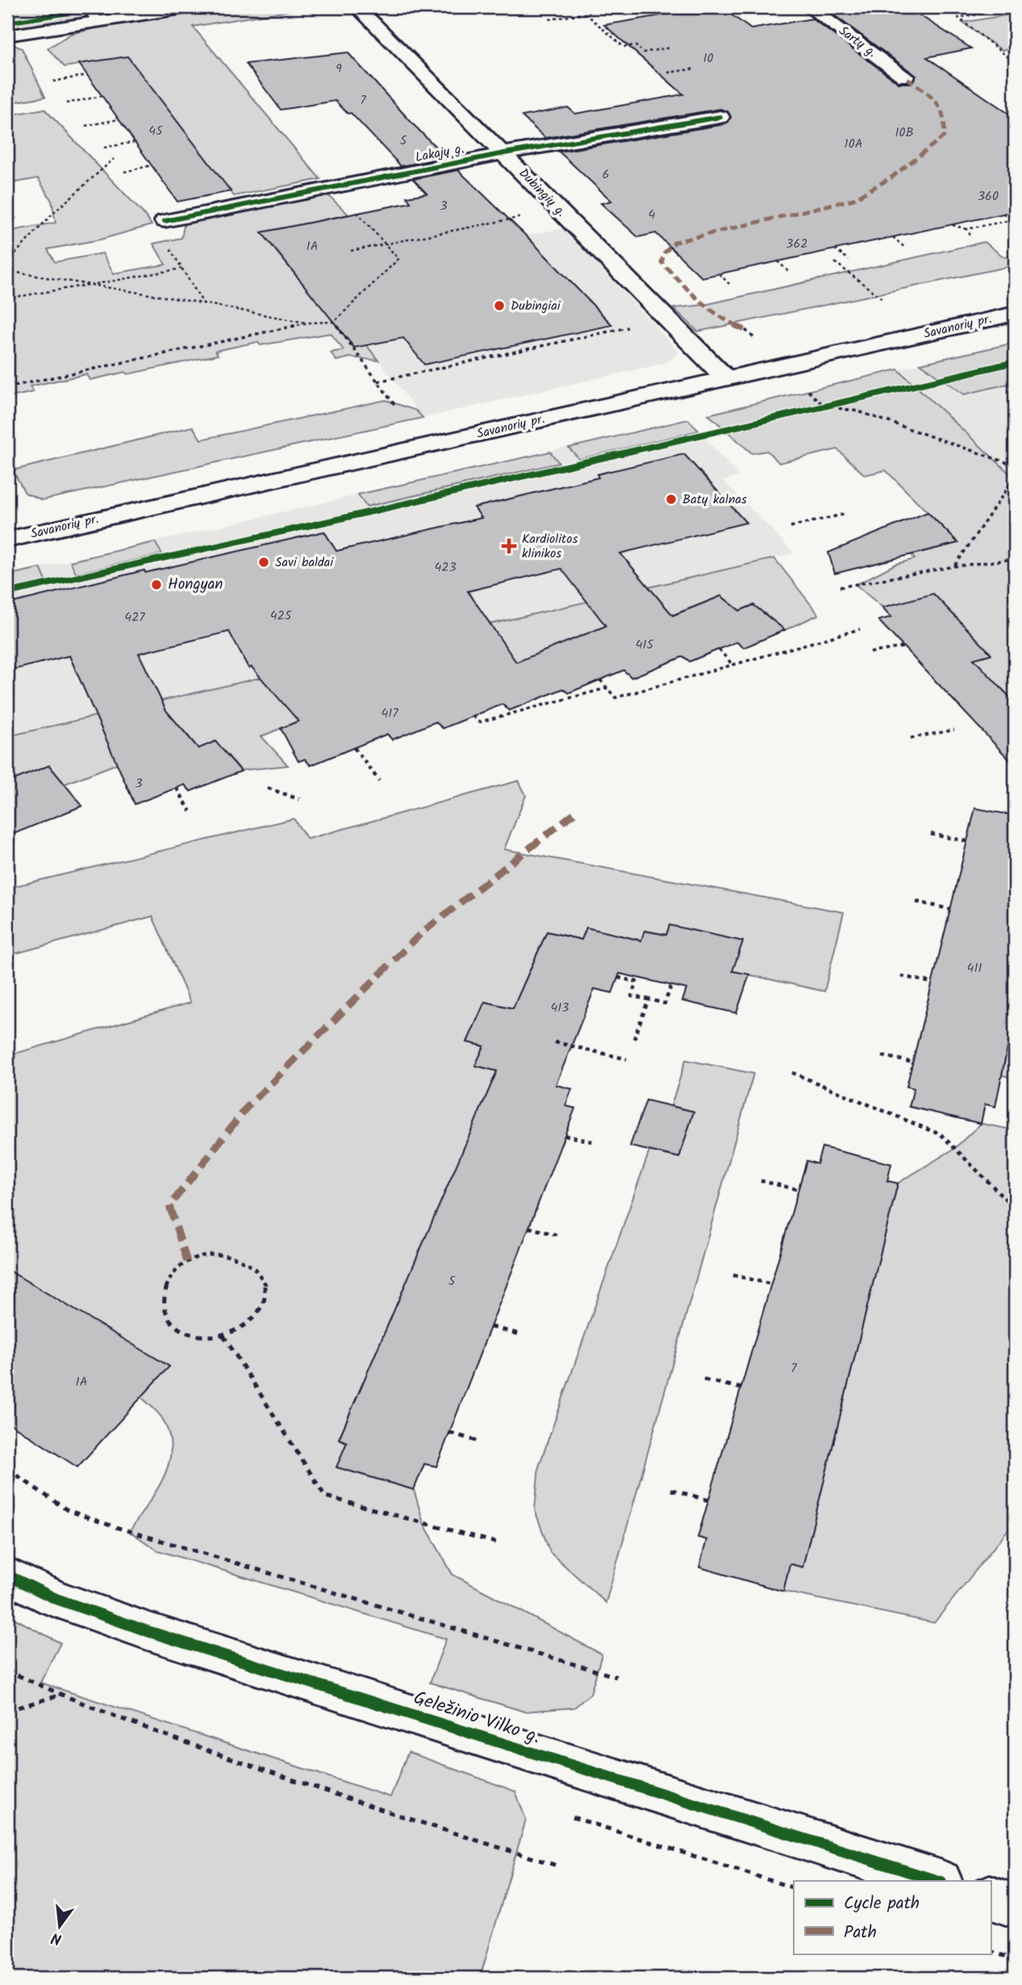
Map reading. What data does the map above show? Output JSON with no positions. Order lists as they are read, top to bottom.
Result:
{
  "streets": {
    "street": [
      "Sartų g.",
      "Lakajų g.",
      "Dubingių g.",
      "Savanorių pr.",
      "Geležinio Vilko g."
    ]
  },
  "crossings": [
    ["Lakajų g.", "Dubingių g."],
    ["Dubingių g.", "Savanorių pr."]
  ],
  "places": {
    "other": [
      "Dubingiai",
      "Batų kalnas",
      "Savi baldai",
      "Hongyan"
    ],
    "health": ["Kardiolitos klinikos"]
  },
  "house_numbers": [
    "10",
    "9",
    "7",
    "45",
    "10B",
    "5",
    "10A",
    "6",
    "360",
    "3",
    "4",
    "362",
    "1A",
    "423",
    "425",
    "427",
    "415",
    "417",
    "3",
    "411",
    "413",
    "5",
    "7",
    "1A"
  ],
  "legend": ["Cycle path", "Path"],
  "north": "bottom"
}
